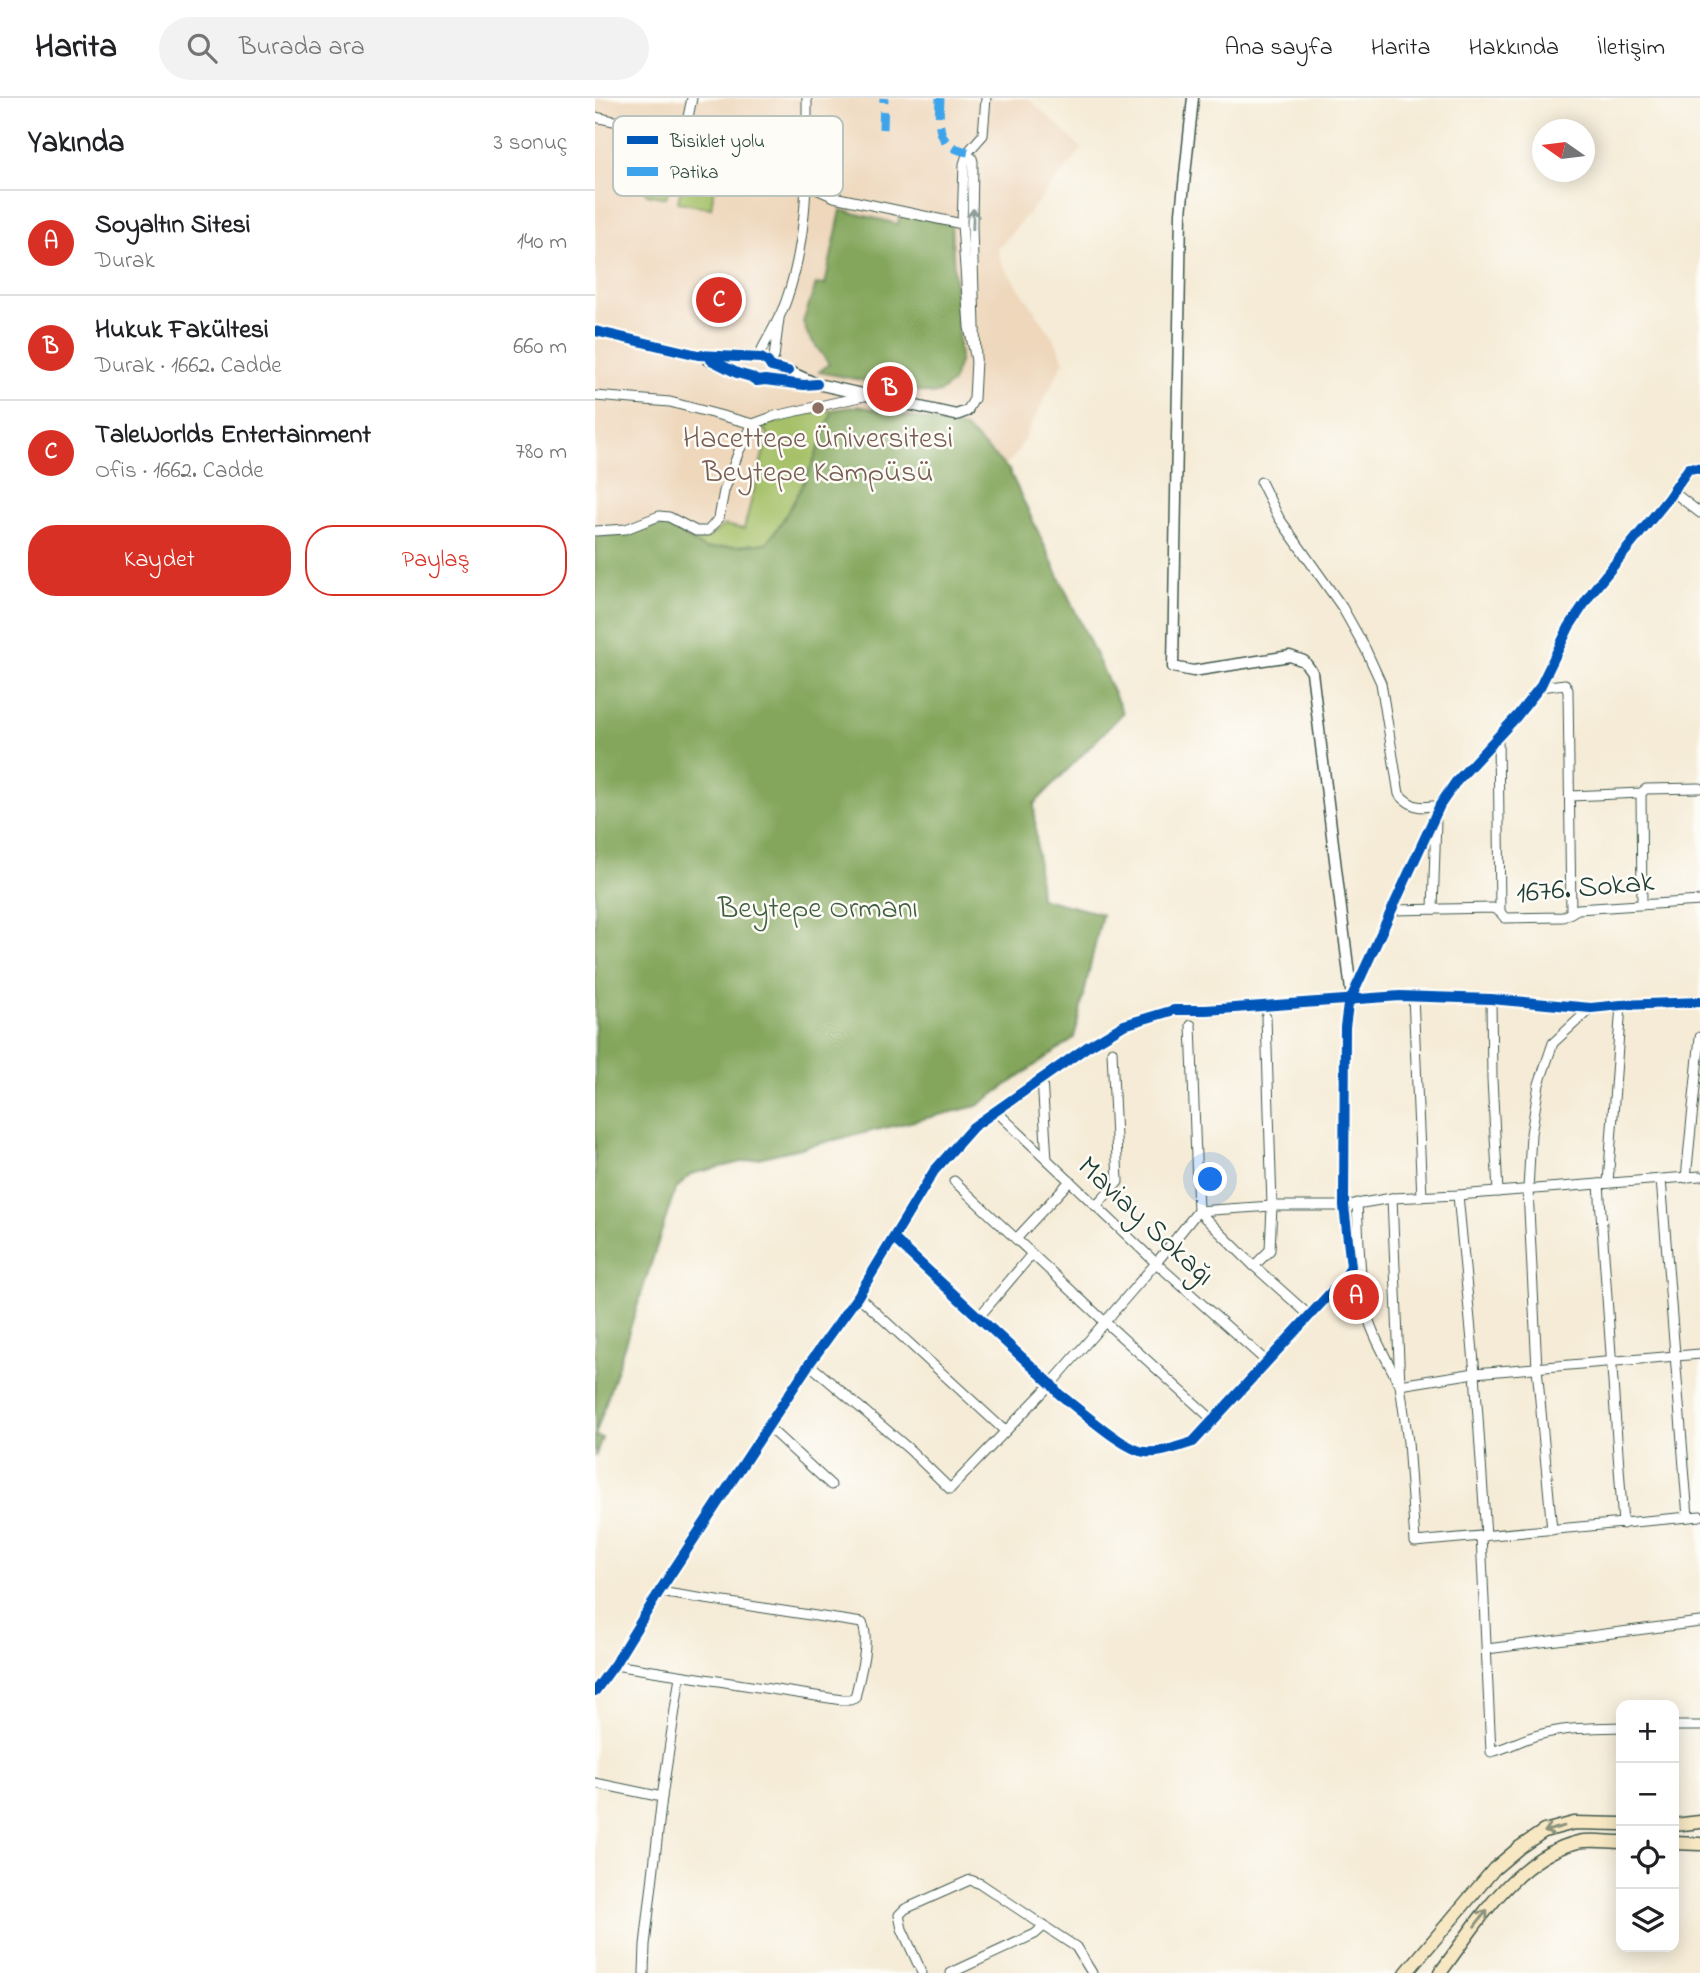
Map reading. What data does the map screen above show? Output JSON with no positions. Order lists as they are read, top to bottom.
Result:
{
  "streets": {
    "street": ["1676. Sokak", "Maviay Sokağı"]
  },
  "parks": ["Beytepe Ormanı"],
  "places": ["Hacettepe Üniversitesi Beytepe Kampüsü"],
  "legend": ["Bisiklet yolu", "Patika"],
  "north": "left",
  "page": {
    "header": "Harita",
    "search": "Burada ara",
    "nav": [
      "Ana sayfa",
      "Harita",
      "Hakkında",
      "İletişim"
    ],
    "heading": ["Yakında", "3 sonuç"],
    "list": [
      {
        "mark": "A",
        "name": "Soyaltın Sitesi",
        "note": "Durak",
        "value": "140 m"
      },
      {
        "mark": "B",
        "name": "Hukuk Fakültesi",
        "note": "Durak · 1662. Cadde",
        "value": "660 m"
      },
      {
        "mark": "C",
        "name": "TaleWorlds Entertainment",
        "note": "Ofis · 1662. Cadde",
        "value": "780 m"
      }
    ],
    "pins": ["C", "B", "A"],
    "buttons": ["Kaydet", "Paylaş"],
    "map_buttons": ["+", "−"]
  }
}
